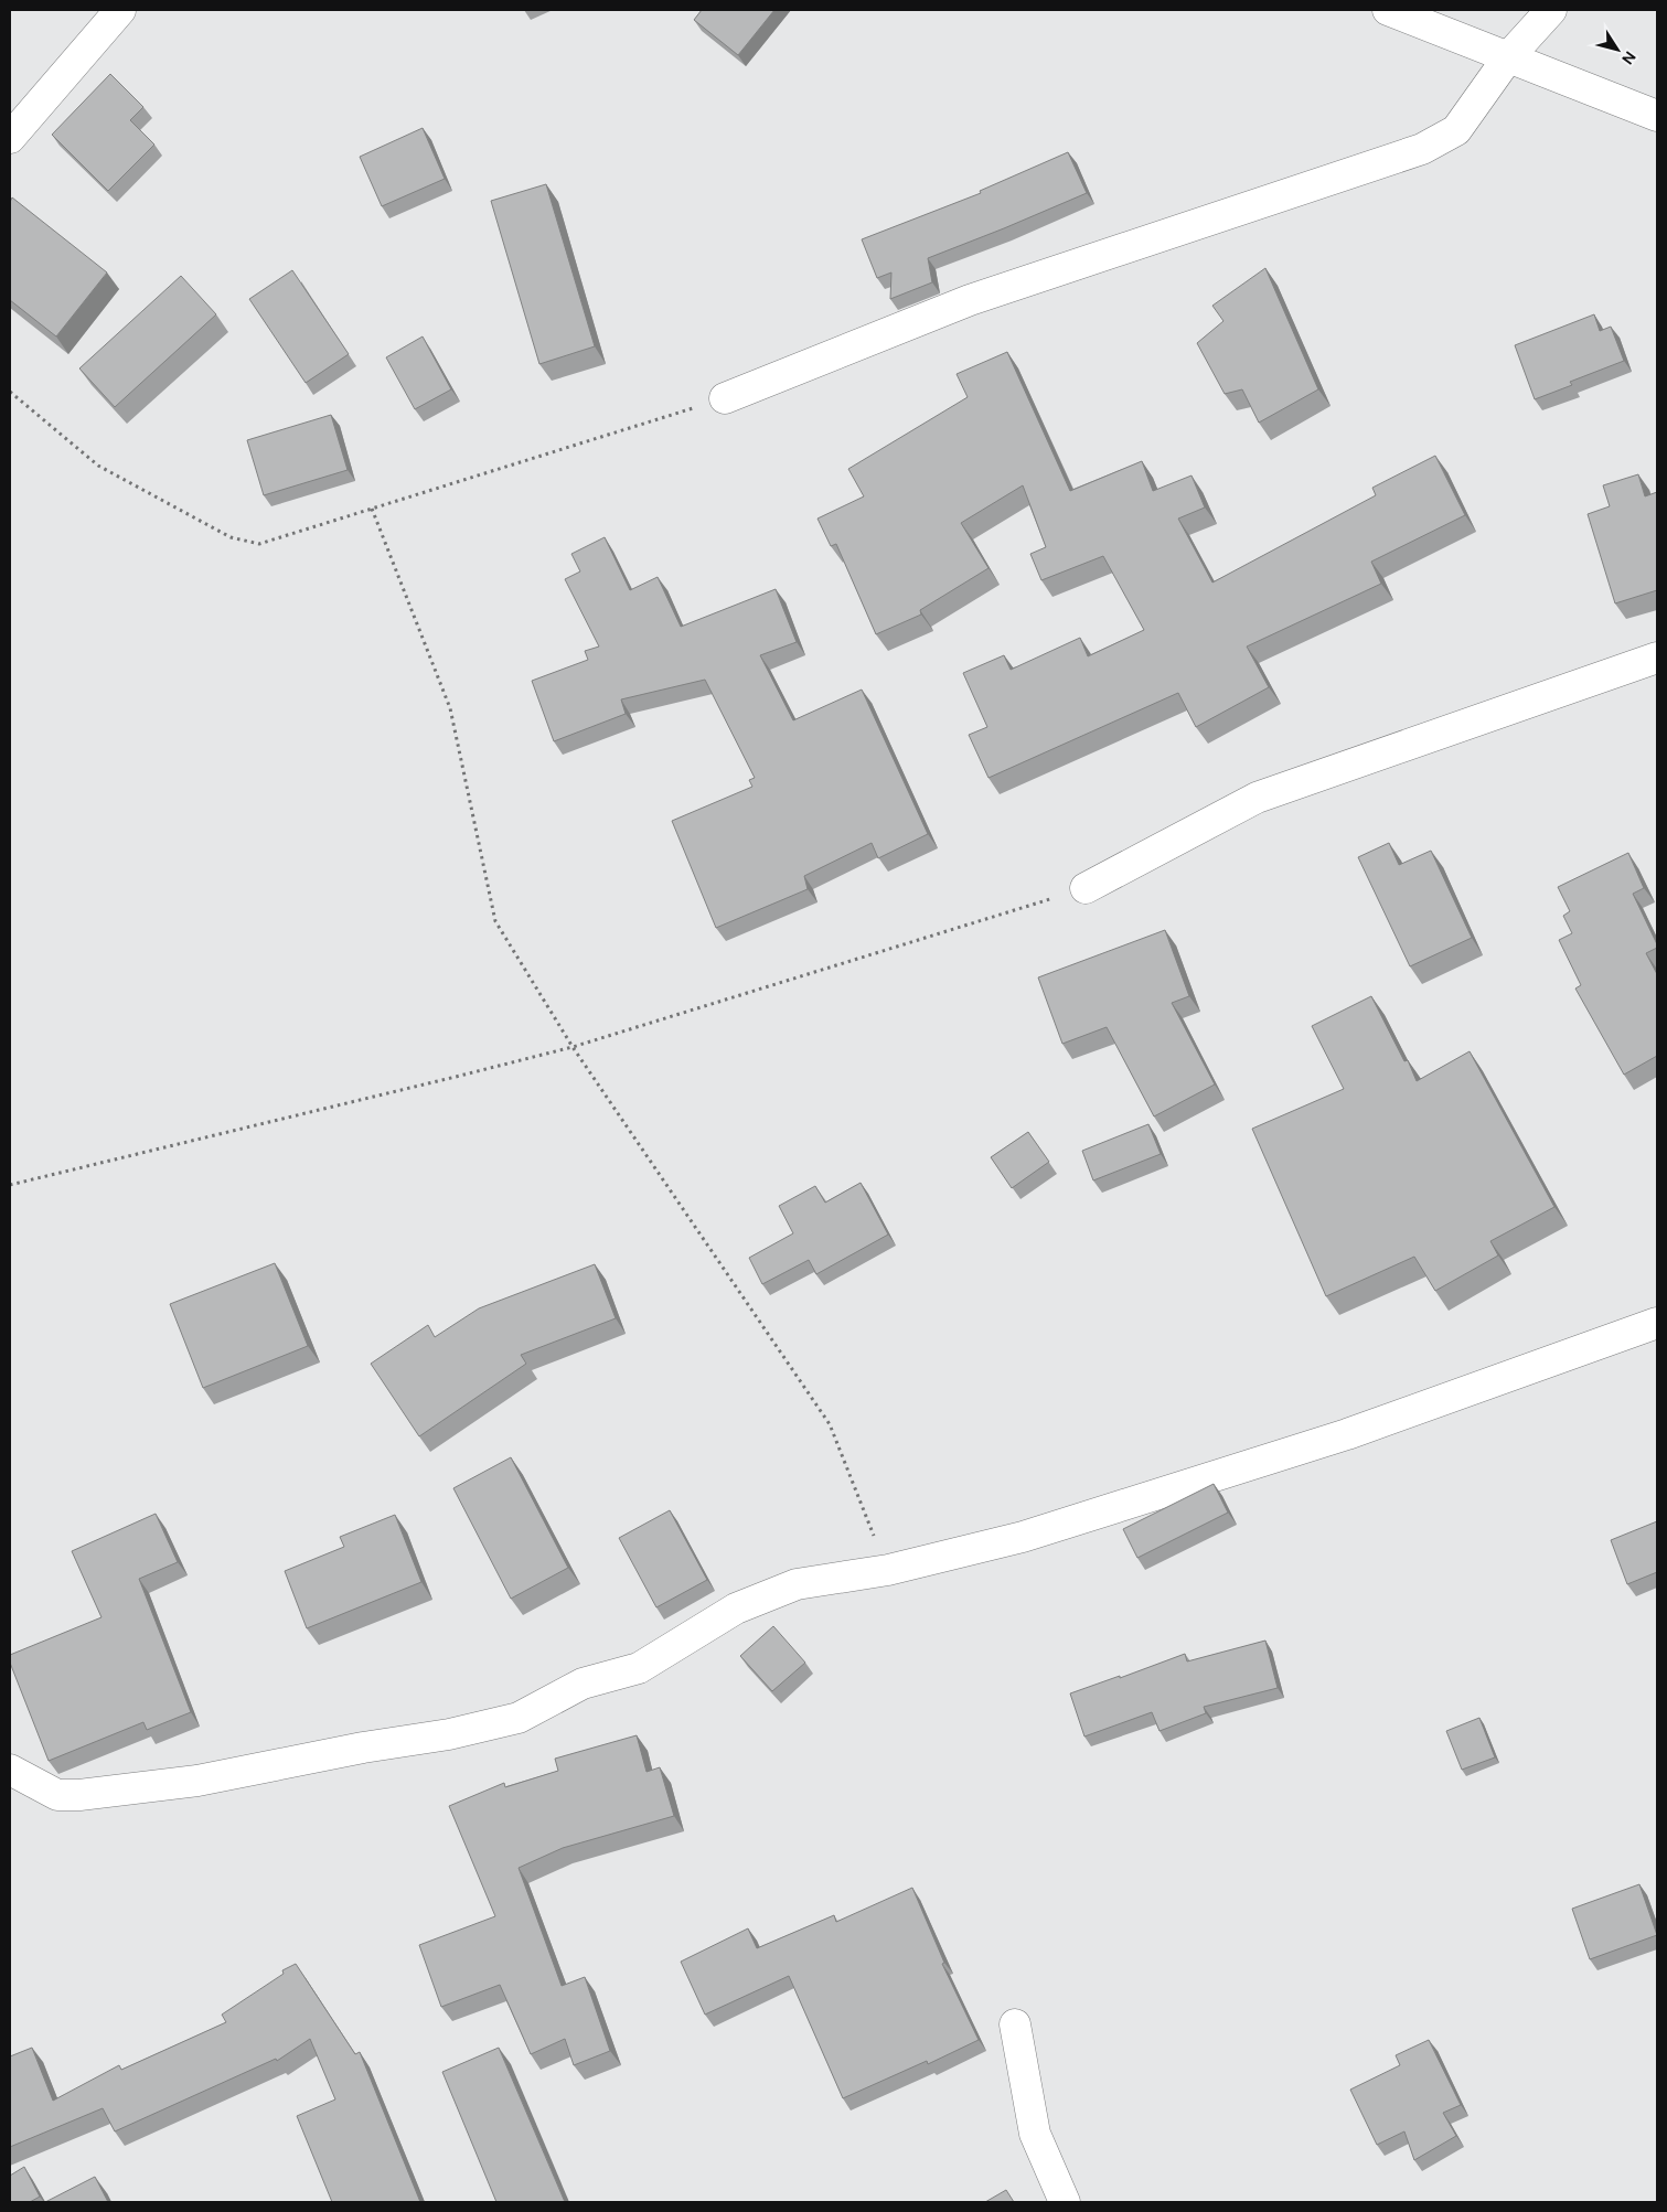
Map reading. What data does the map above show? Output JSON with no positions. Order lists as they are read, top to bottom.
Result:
{
  "north": "bottom right"
}
